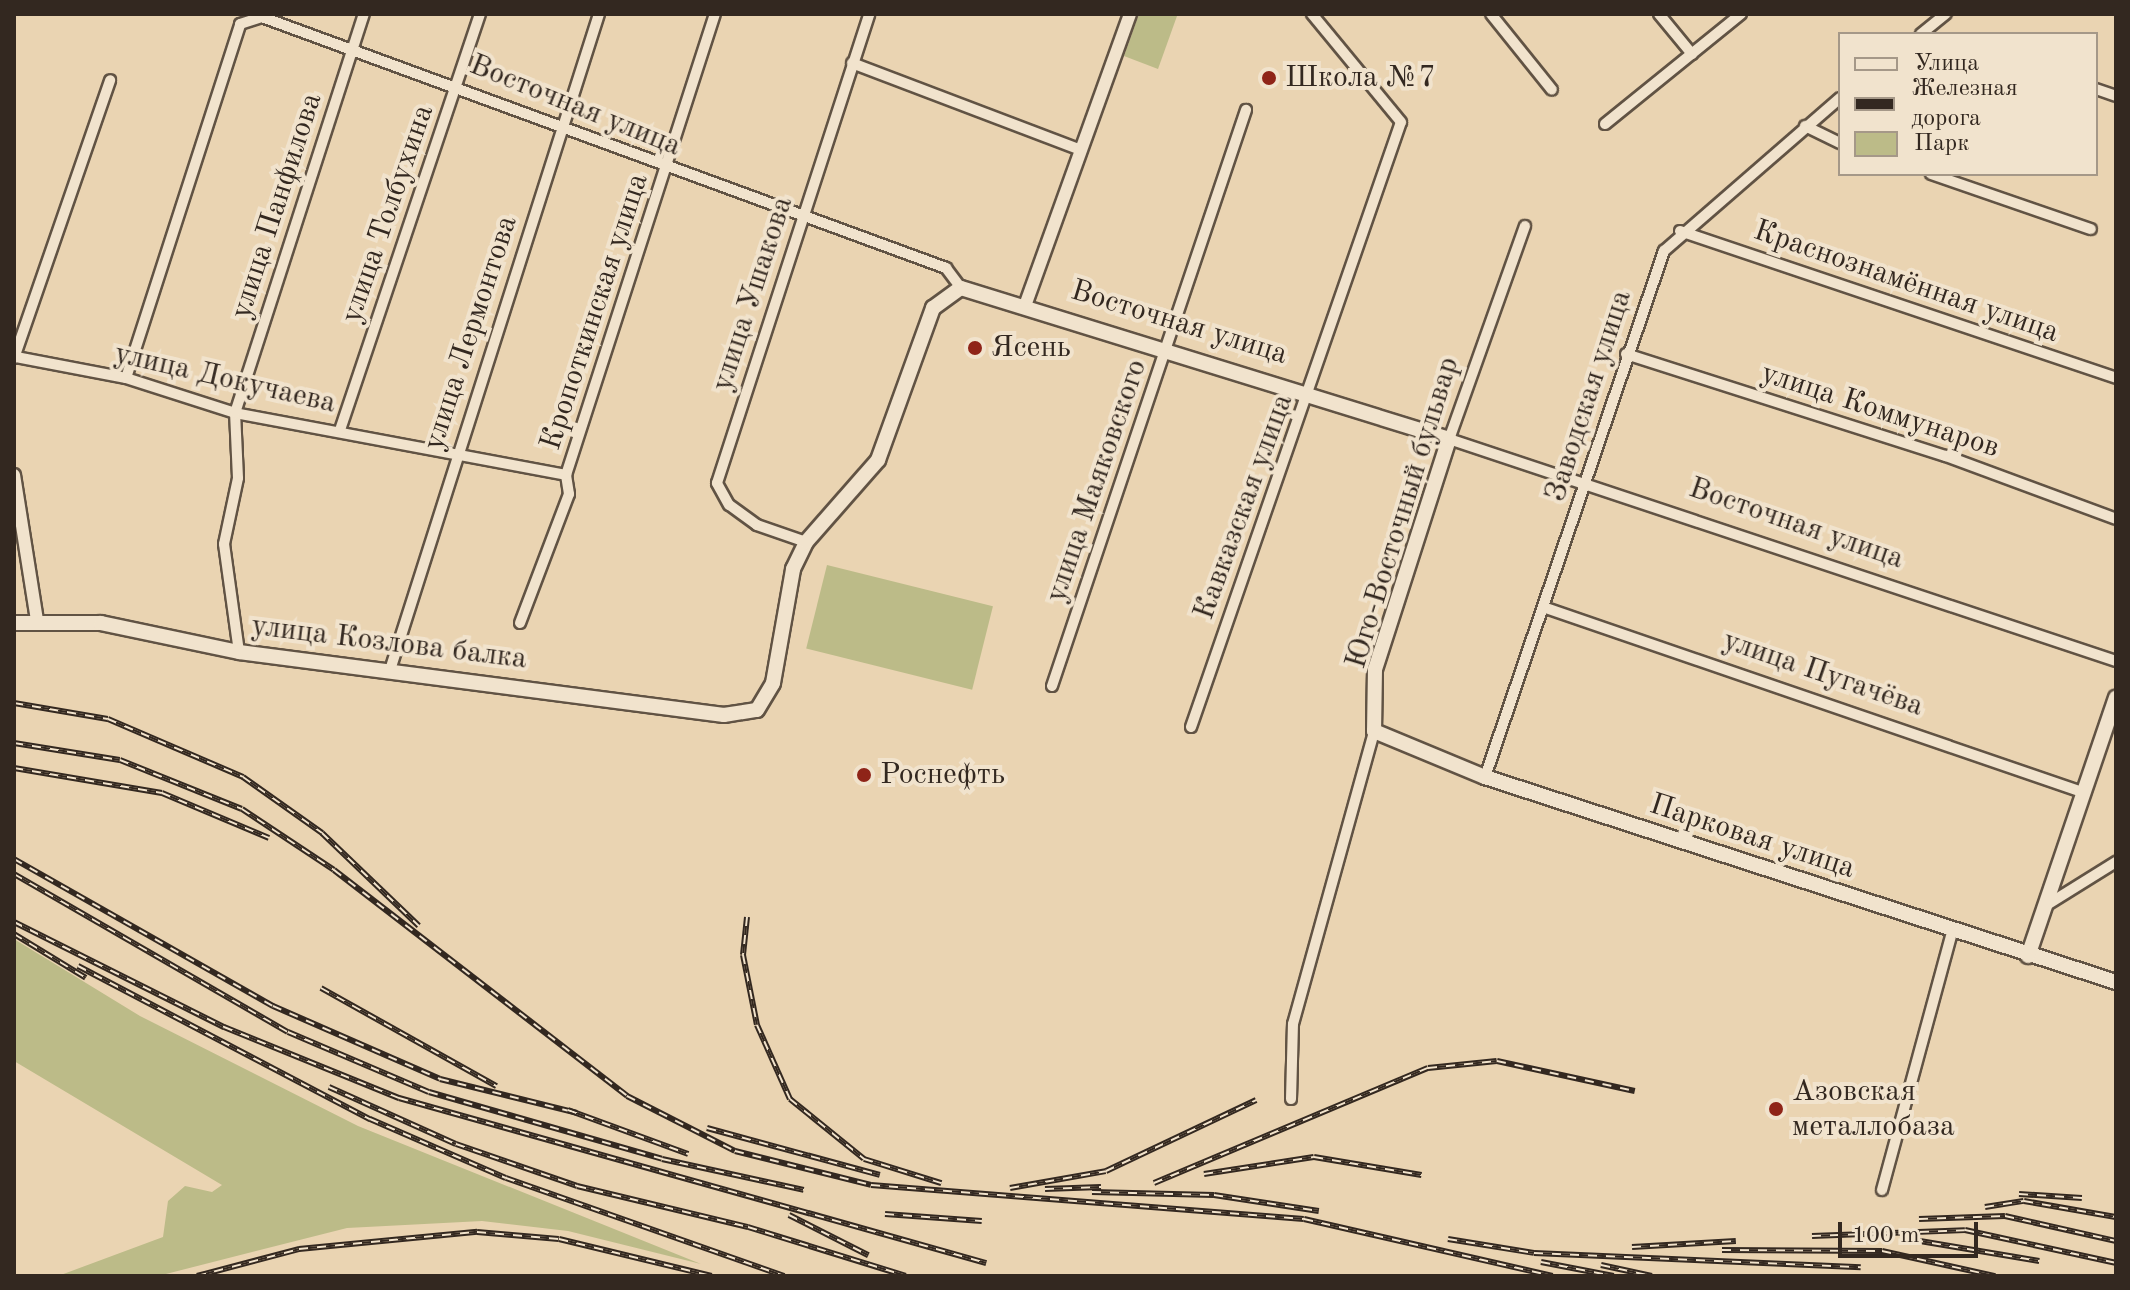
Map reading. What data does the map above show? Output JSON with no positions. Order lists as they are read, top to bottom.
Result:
{
  "streets": {
    "main road": [
      "Восточная улица",
      "Юго-Восточный бульвар",
      "улица Козлова балка",
      "Парковая улица"
    ],
    "street": [
      "улица Панфилова",
      "улица Толбухина",
      "Краснознамённая улица",
      "улица Ушакова",
      "Кропоткинская улица",
      "улица Лермонтова",
      "улица Докучаева",
      "Заводская улица",
      "улица Коммунаров",
      "улица Маяковского",
      "Кавказская улица",
      "улица Пугачёва"
    ]
  },
  "crossings": [
    ["Восточная улица", "улица Панфилова"],
    ["Восточная улица", "улица Толбухина"],
    ["Восточная улица", "улица Ушакова"],
    ["Восточная улица", "Кропоткинская улица"],
    ["Восточная улица", "улица Лермонтова"],
    ["Восточная улица", "улица Докучаева"],
    ["Восточная улица", "Заводская улица"],
    ["Восточная улица", "улица Маяковского"],
    ["Восточная улица", "Кавказская улица"],
    ["Восточная улица", "Юго-Восточный бульвар"],
    ["улица Панфилова", "улица Докучаева"],
    ["улица Толбухина", "улица Докучаева"],
    ["Краснознамённая улица", "Заводская улица"],
    ["улица Ушакова", "улица Козлова балка"],
    ["Кропоткинская улица", "улица Докучаева"],
    ["улица Лермонтова", "улица Докучаева"],
    ["улица Лермонтова", "улица Козлова балка"],
    ["Заводская улица", "улица Коммунаров"],
    ["Заводская улица", "улица Пугачёва"],
    ["Заводская улица", "Парковая улица"],
    ["Юго-Восточный бульвар", "Парковая улица"]
  ],
  "places": [
    "Школа №7",
    "Ясень",
    "Роснефть",
    "Азовская металлобаза"
  ],
  "legend": ["Улица", "Железная дорога", "Парк"],
  "scale_bar": "100 m"
}
